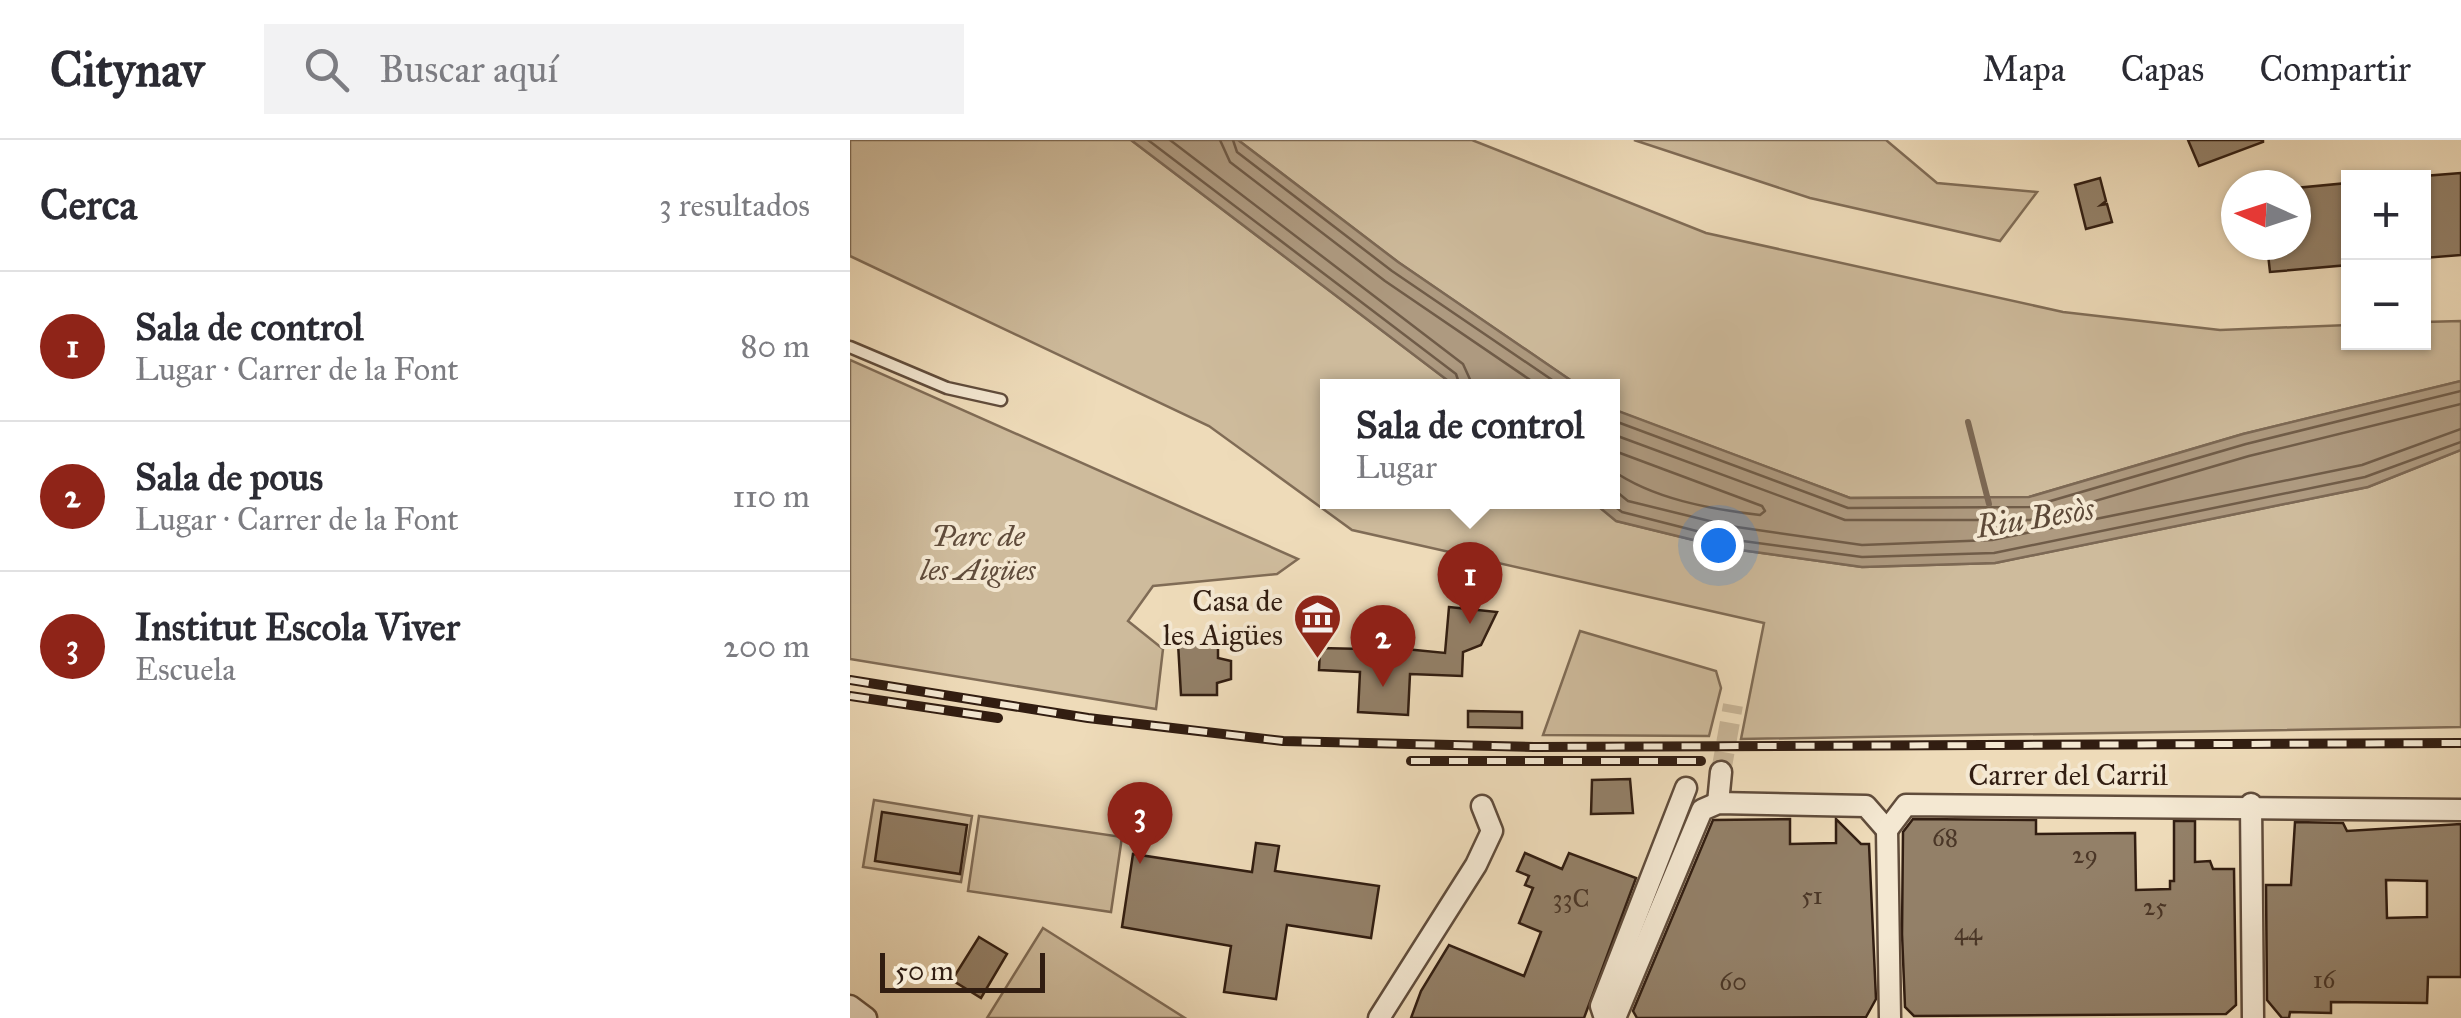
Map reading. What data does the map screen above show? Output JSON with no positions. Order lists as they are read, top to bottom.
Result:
{
  "streets": {
    "street": ["Carrer del Carril"]
  },
  "water": ["Riu Besòs"],
  "parks": ["Parc de les Aigües"],
  "places": {
    "museum": ["Casa de les Aigües"]
  },
  "house_numbers": [
    "68",
    "29",
    "51",
    "33C",
    "25",
    "44",
    "16",
    "60"
  ],
  "scale_bar": "50 m",
  "north": "left",
  "page": {
    "header": "Citynav",
    "search": "Buscar aquí",
    "nav": ["Mapa", "Capas", "Compartir"],
    "heading": ["Cerca", "3 resultados"],
    "map_buttons": ["+", "−"],
    "list": [
      {
        "mark": "1",
        "name": "Sala de control",
        "note": "Lugar · Carrer de la Font",
        "value": "80 m"
      },
      {
        "mark": "2",
        "name": "Sala de pous",
        "note": "Lugar · Carrer de la Font",
        "value": "110 m"
      },
      {
        "mark": "3",
        "name": "Institut Escola Viver",
        "note": "Escuela",
        "value": "200 m"
      }
    ],
    "popup": ["Sala de control", "Lugar"],
    "pins": ["1", "2", "3"],
    "scale": "50 m"
  }
}
